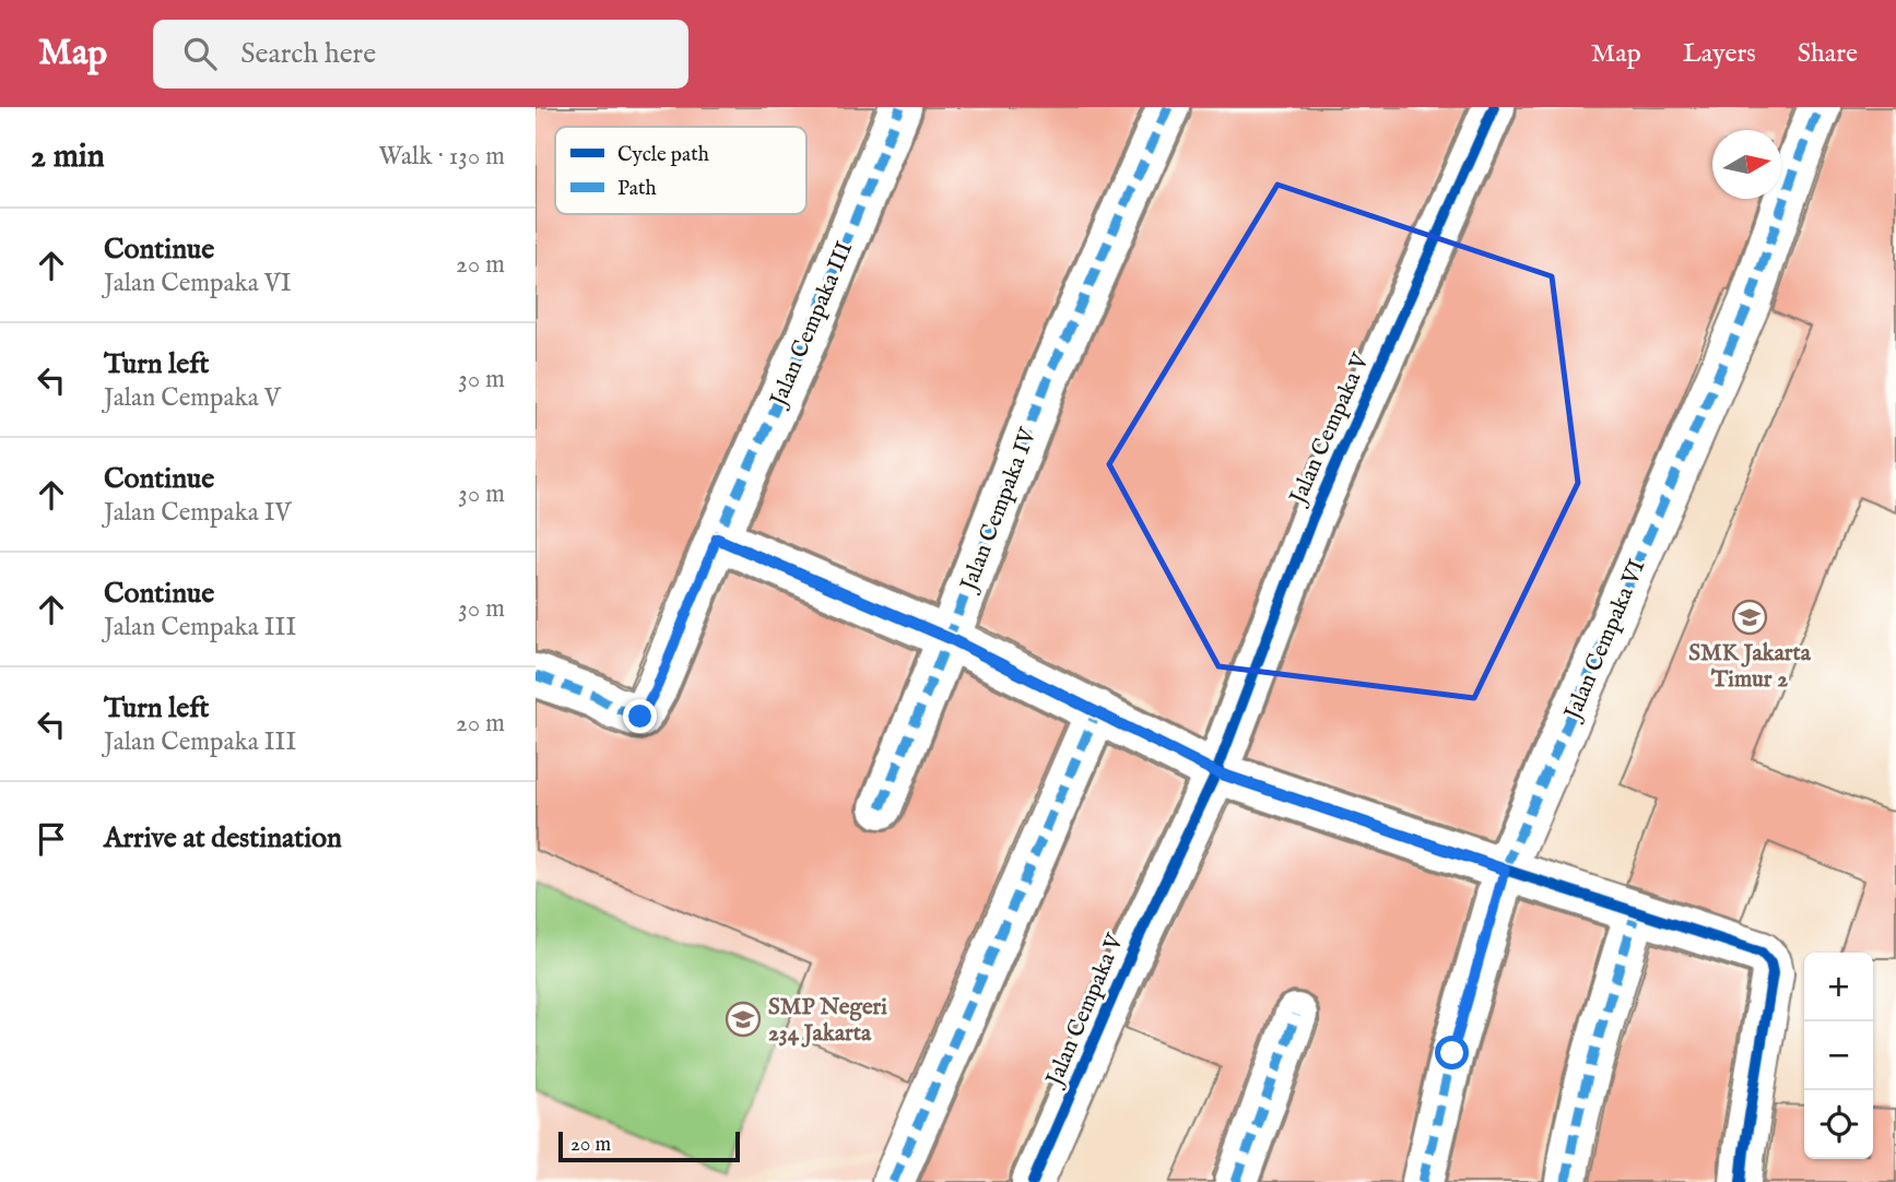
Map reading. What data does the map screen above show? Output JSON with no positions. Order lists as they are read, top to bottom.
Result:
{
  "streets": {
    "street": [
      "Jalan Cempaka III",
      "Jalan Cempaka V",
      "Jalan Cempaka IV",
      "Jalan Cempaka VI"
    ]
  },
  "places": {
    "school or university": ["SMK Jakarta Timur 2", "SMP Negeri 234 Jakarta"]
  },
  "legend": ["Cycle path", "Path"],
  "scale_bar": "20 m",
  "north": "right",
  "page": {
    "header": "Map",
    "search": "Search here",
    "nav": ["Map", "Layers", "Share"],
    "heading": ["2 min", "Walk · 130 m"],
    "list": [
      ["Continue", "Jalan Cempaka VI", "20 m"],
      ["Turn left", "Jalan Cempaka V", "30 m"],
      ["Continue", "Jalan Cempaka IV", "30 m"],
      ["Continue", "Jalan Cempaka III", "30 m"],
      ["Turn left", "Jalan Cempaka III", "20 m"],
      "Arrive at destination"
    ],
    "map_buttons": ["+", "−"],
    "scale": "20 m"
  }
}
